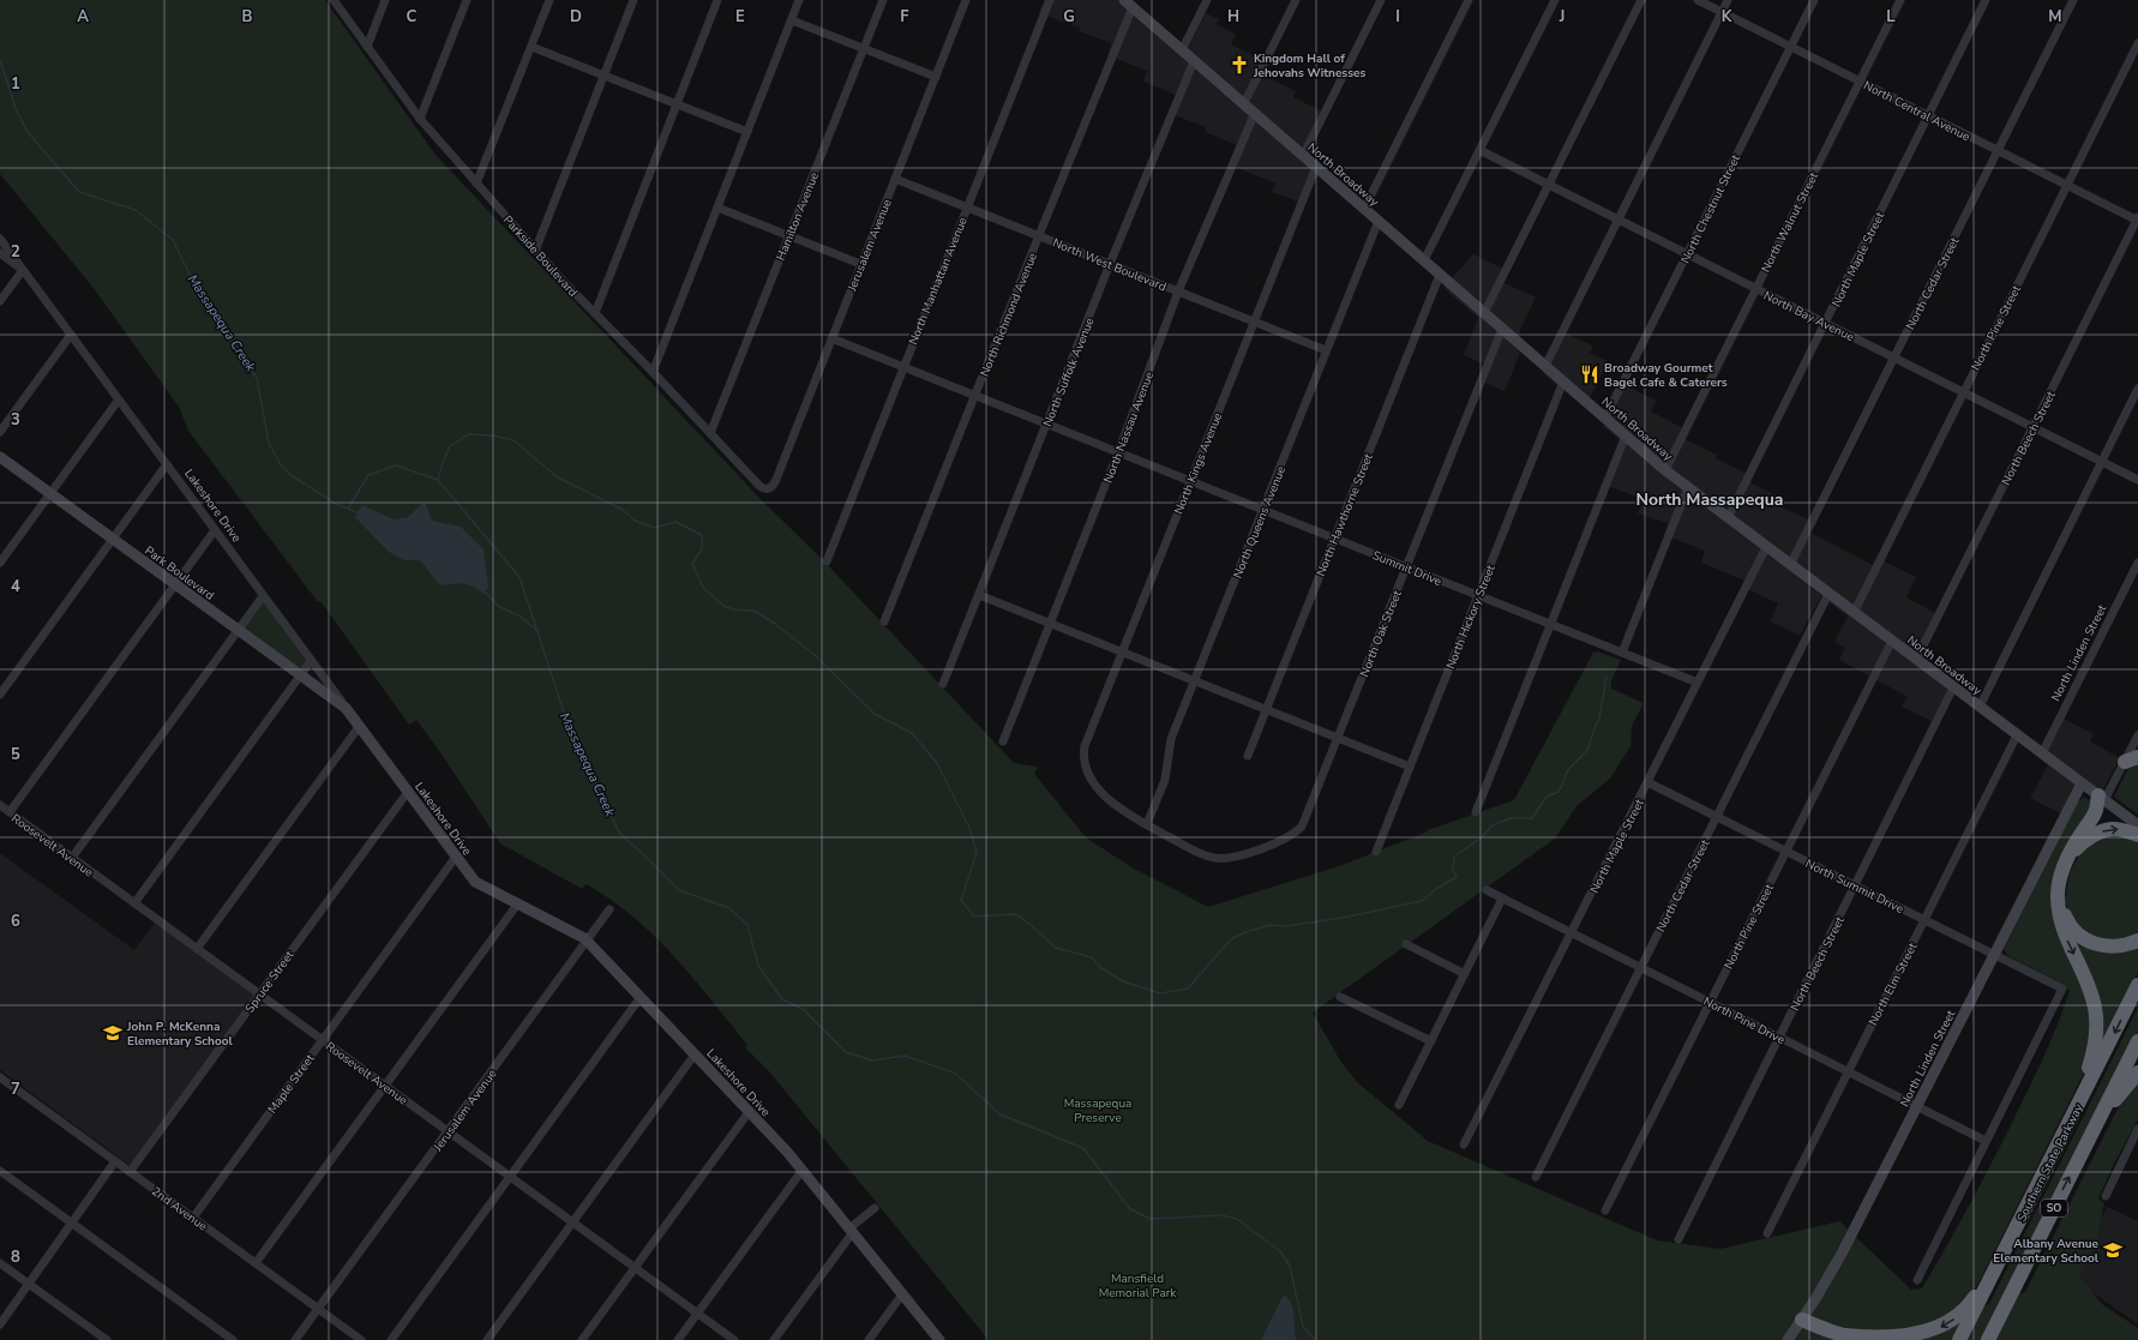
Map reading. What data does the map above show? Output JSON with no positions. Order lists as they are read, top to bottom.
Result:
{
  "streets": {
    "highway": ["Southern State Parkway", "SO"],
    "street": [
      "North Central Avenue",
      "North Broadway",
      "North Chestnut Street",
      "Hamilton Avenue",
      "North Walnut Street",
      "Jerusalem Avenue",
      "Parkside Boulevard",
      "North Maple Street",
      "North West Boulevard",
      "North Manhattan Avenue",
      "North Cedar Street",
      "North Richmond Avenue",
      "North Bay Avenue",
      "North Pine Street",
      "North Suffolk Avenue",
      "North Nassau Avenue",
      "North Beech Street",
      "North Kings Avenue",
      "Lakeshore Drive",
      "North Hawthorne Street",
      "North Queens Avenue",
      "Summit Drive",
      "Park Boulevard",
      "North Hickory Street",
      "North Oak Street",
      "North Linden Street",
      "Roosevelt Avenue",
      "North Summit Drive",
      "Spruce Street",
      "North Elm Street",
      "North Pine Drive",
      "Maple Street",
      "2nd Avenue"
    ]
  },
  "crossings": [
    ["North Central Avenue", "North Chestnut Street"],
    ["North Central Avenue", "North Walnut Street"],
    ["North Central Avenue", "North Maple Street"],
    ["North Central Avenue", "North Cedar Street"],
    ["North Central Avenue", "North Pine Street"],
    ["North Central Avenue", "North Beech Street"],
    ["North Broadway", "North Chestnut Street"],
    ["North Broadway", "North Walnut Street"],
    ["North Broadway", "North Maple Street"],
    ["North Broadway", "North Cedar Street"],
    ["North Broadway", "North Richmond Avenue"],
    ["North Broadway", "North Pine Street"],
    ["North Broadway", "North Suffolk Avenue"],
    ["North Broadway", "North Nassau Avenue"],
    ["North Broadway", "North Beech Street"],
    ["North Broadway", "North Kings Avenue"],
    ["North Broadway", "North Hawthorne Street"],
    ["North Broadway", "North Queens Avenue"],
    ["North Broadway", "North Hickory Street"],
    ["North Broadway", "North Oak Street"],
    ["North Broadway", "North Linden Street"],
    ["North Broadway", "North Elm Street"],
    ["North Chestnut Street", "North Bay Avenue"],
    ["Hamilton Avenue", "Parkside Boulevard"],
    ["North Walnut Street", "North Bay Avenue"],
    ["Jerusalem Avenue", "Parkside Boulevard"],
    ["Jerusalem Avenue", "North West Boulevard"],
    ["Jerusalem Avenue", "Lakeshore Drive"],
    ["Jerusalem Avenue", "Roosevelt Avenue"],
    ["Jerusalem Avenue", "2nd Avenue"],
    ["North Maple Street", "North Bay Avenue"],
    ["North Maple Street", "Summit Drive"],
    ["North Maple Street", "North Summit Drive"],
    ["North Maple Street", "North Pine Drive"],
    ["North West Boulevard", "North Manhattan Avenue"],
    ["North West Boulevard", "North Richmond Avenue"],
    ["North West Boulevard", "North Suffolk Avenue"],
    ["North West Boulevard", "North Nassau Avenue"],
    ["North West Boulevard", "North Kings Avenue"],
    ["North West Boulevard", "North Queens Avenue"],
    ["North Cedar Street", "North Bay Avenue"],
    ["North Cedar Street", "North Summit Drive"],
    ["North Cedar Street", "North Pine Drive"],
    ["North Bay Avenue", "North Pine Street"],
    ["North Bay Avenue", "North Beech Street"],
    ["North Pine Street", "North Summit Drive"],
    ["North Pine Street", "North Pine Drive"],
    ["North Nassau Avenue", "Summit Drive"],
    ["North Beech Street", "North Summit Drive"],
    ["North Beech Street", "North Pine Drive"],
    ["North Kings Avenue", "North Queens Avenue"],
    ["North Kings Avenue", "Summit Drive"],
    ["North Kings Avenue", "North Oak Street"],
    ["Lakeshore Drive", "Park Boulevard"],
    ["Lakeshore Drive", "Spruce Street"],
    ["Lakeshore Drive", "Maple Street"],
    ["North Hawthorne Street", "Summit Drive"],
    ["North Queens Avenue", "Summit Drive"],
    ["North Queens Avenue", "North Oak Street"],
    ["Summit Drive", "North Hickory Street"],
    ["Summit Drive", "North Oak Street"],
    ["North Linden Street", "North Summit Drive"],
    ["North Linden Street", "North Pine Drive"],
    ["Roosevelt Avenue", "Spruce Street"],
    ["Roosevelt Avenue", "Maple Street"],
    ["North Summit Drive", "North Elm Street"],
    ["North Summit Drive", "North Pine Drive"],
    ["Spruce Street", "2nd Avenue"],
    ["North Elm Street", "North Pine Drive"],
    ["Maple Street", "2nd Avenue"]
  ],
  "districts": ["North Massapequa"],
  "water": ["Massapequa Creek"],
  "parks": ["Massapequa Preserve", "Mansfield Memorial Park"],
  "places": {
    "church": ["Kingdom Hall of Jehovahs Witnesses"],
    "restaurant": ["Broadway Gourmet Bagel Cafe & Caterers"],
    "school or university": ["John P. McKenna Elementary School", "Albany Avenue Elementary School"]
  },
  "grid": {
    "columns": [
      "A",
      "B",
      "C",
      "D",
      "E",
      "F",
      "G",
      "H",
      "I",
      "J",
      "K",
      "L",
      "M"
    ],
    "rows": [
      "1",
      "2",
      "3",
      "4",
      "5",
      "6",
      "7",
      "8"
    ]
  }
}
